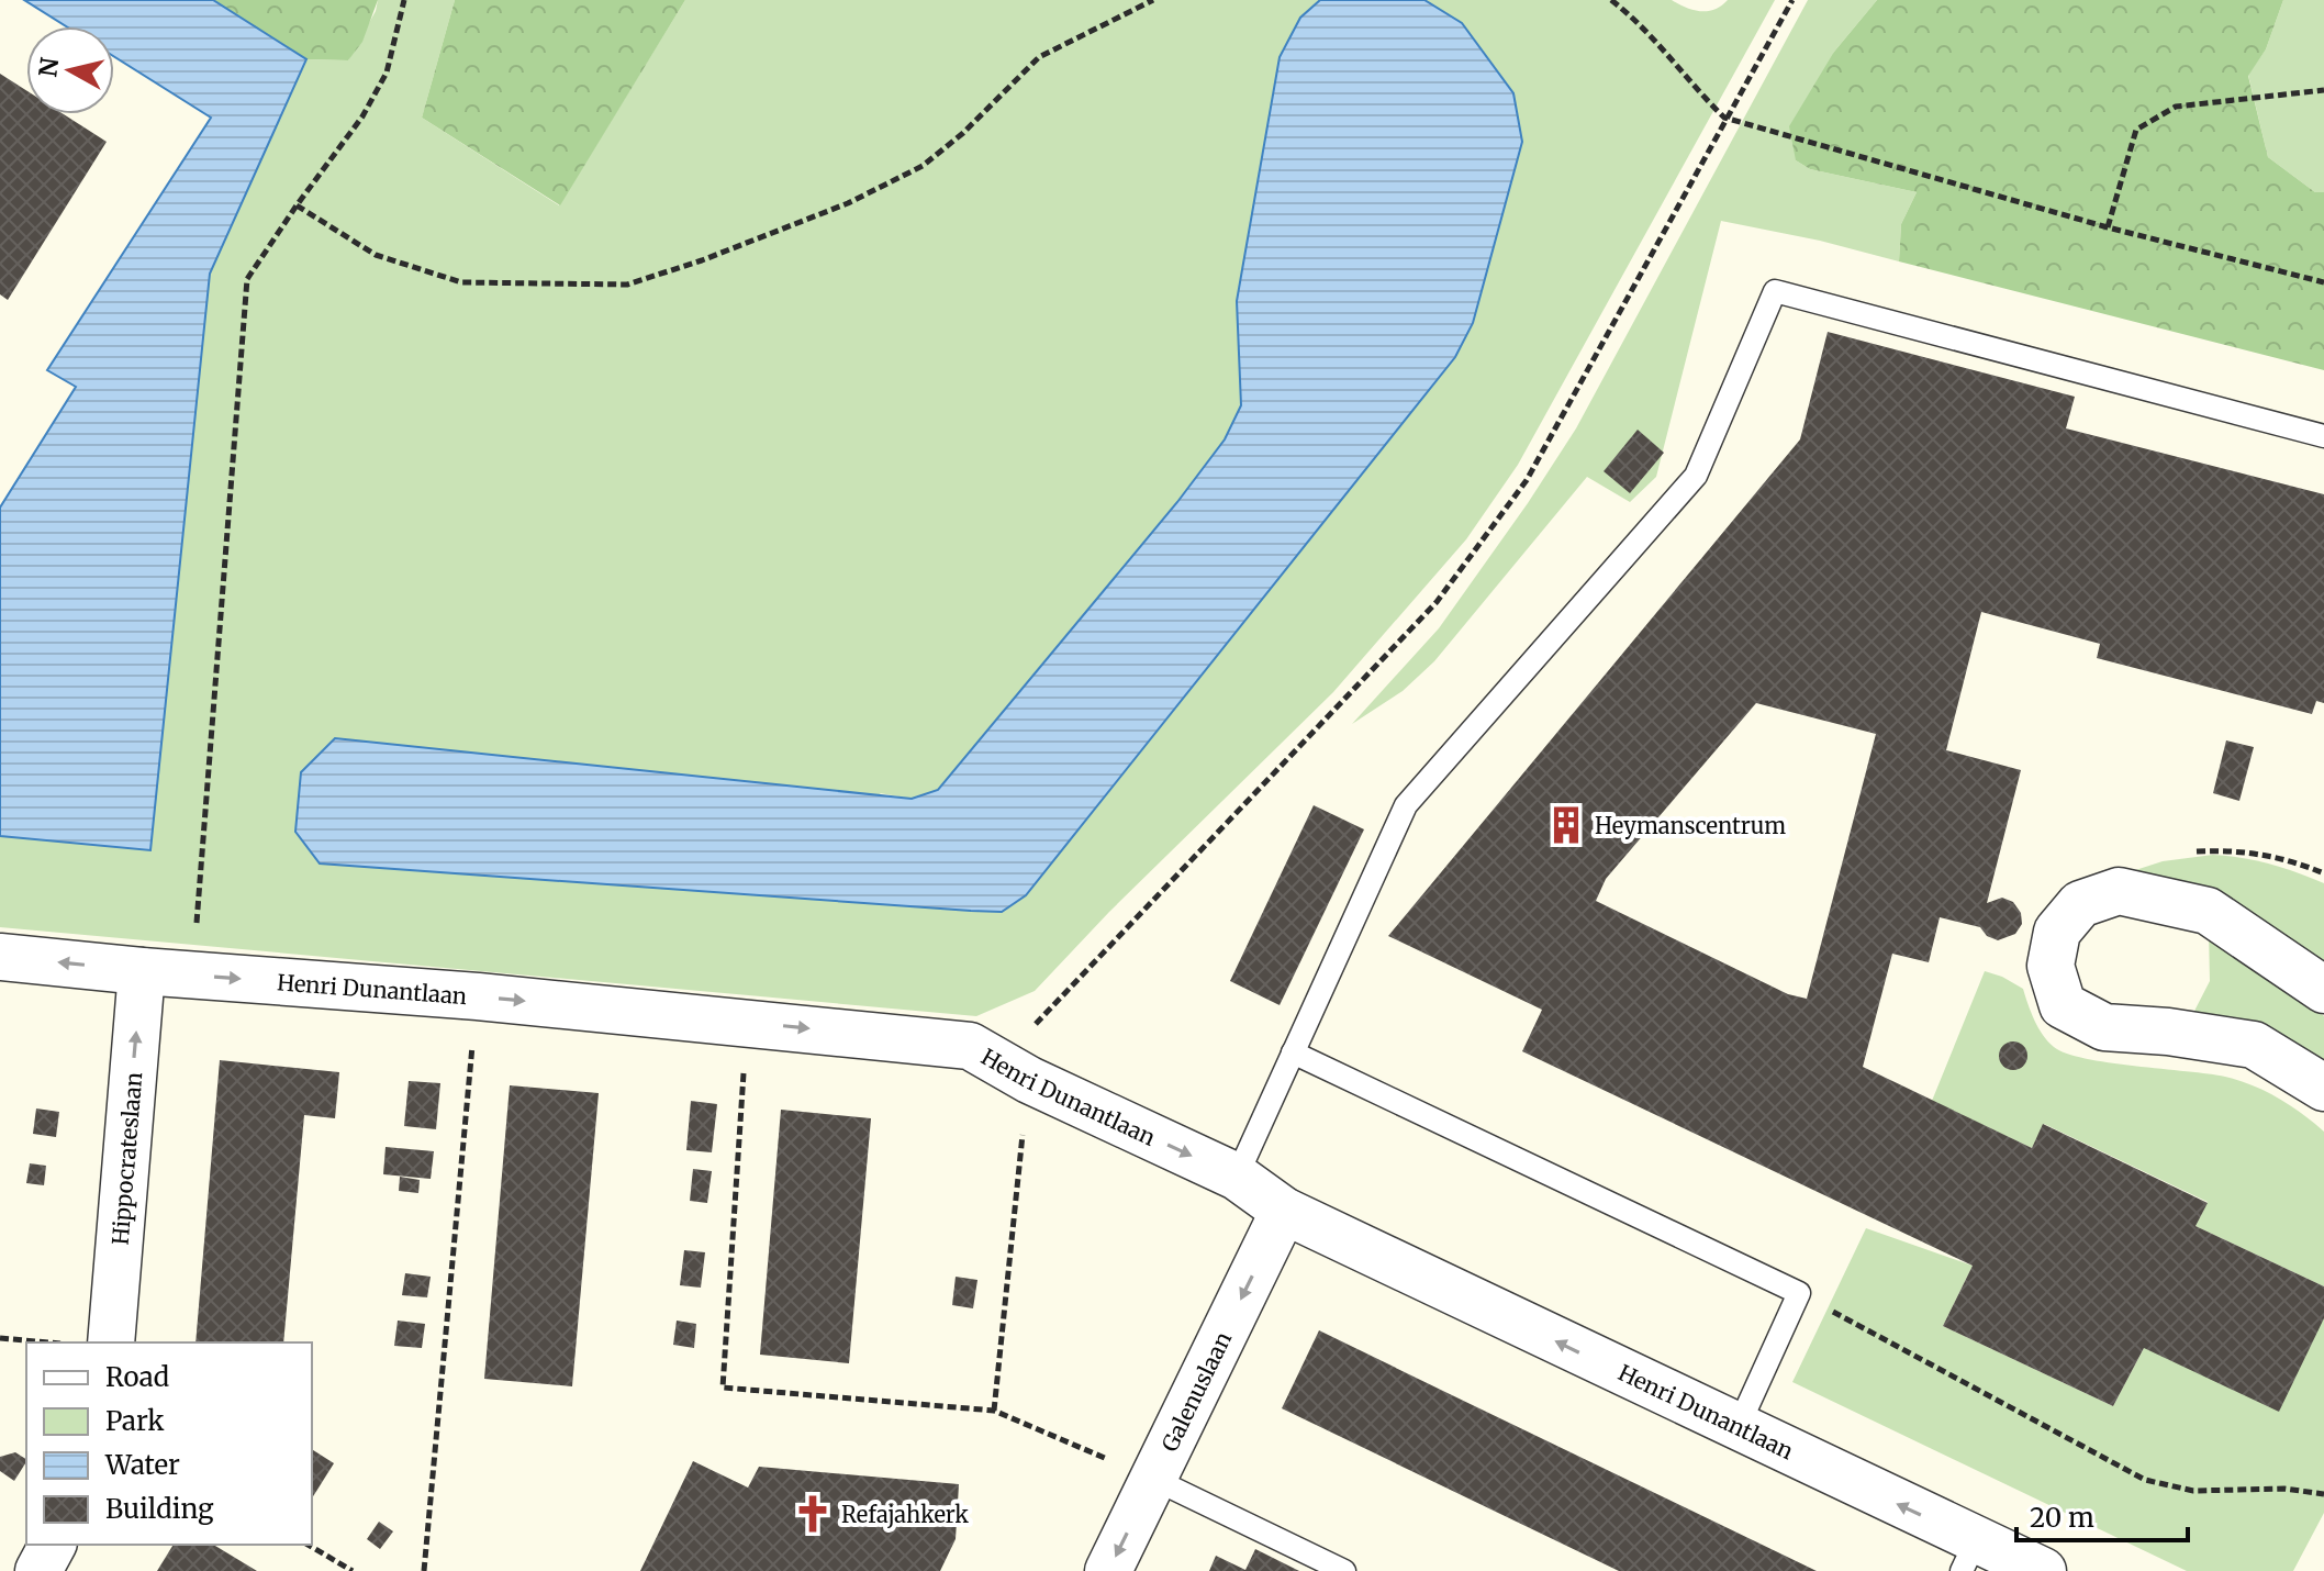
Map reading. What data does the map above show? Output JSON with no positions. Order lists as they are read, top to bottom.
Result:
{
  "streets": {
    "street": ["Henri Dunantlaan", "Hippocrateslaan", "Galenuslaan"]
  },
  "crossings": [
    ["Henri Dunantlaan", "Hippocrateslaan"],
    ["Henri Dunantlaan", "Galenuslaan"]
  ],
  "one_way": ["Hippocrateslaan", "Galenuslaan"],
  "places": {
    "building": ["Heymanscentrum"],
    "church": ["Refajahkerk"]
  },
  "legend": [
    "Road",
    "Park",
    "Water",
    "Building"
  ],
  "scale_bar": "20 m",
  "north": "left"
}
